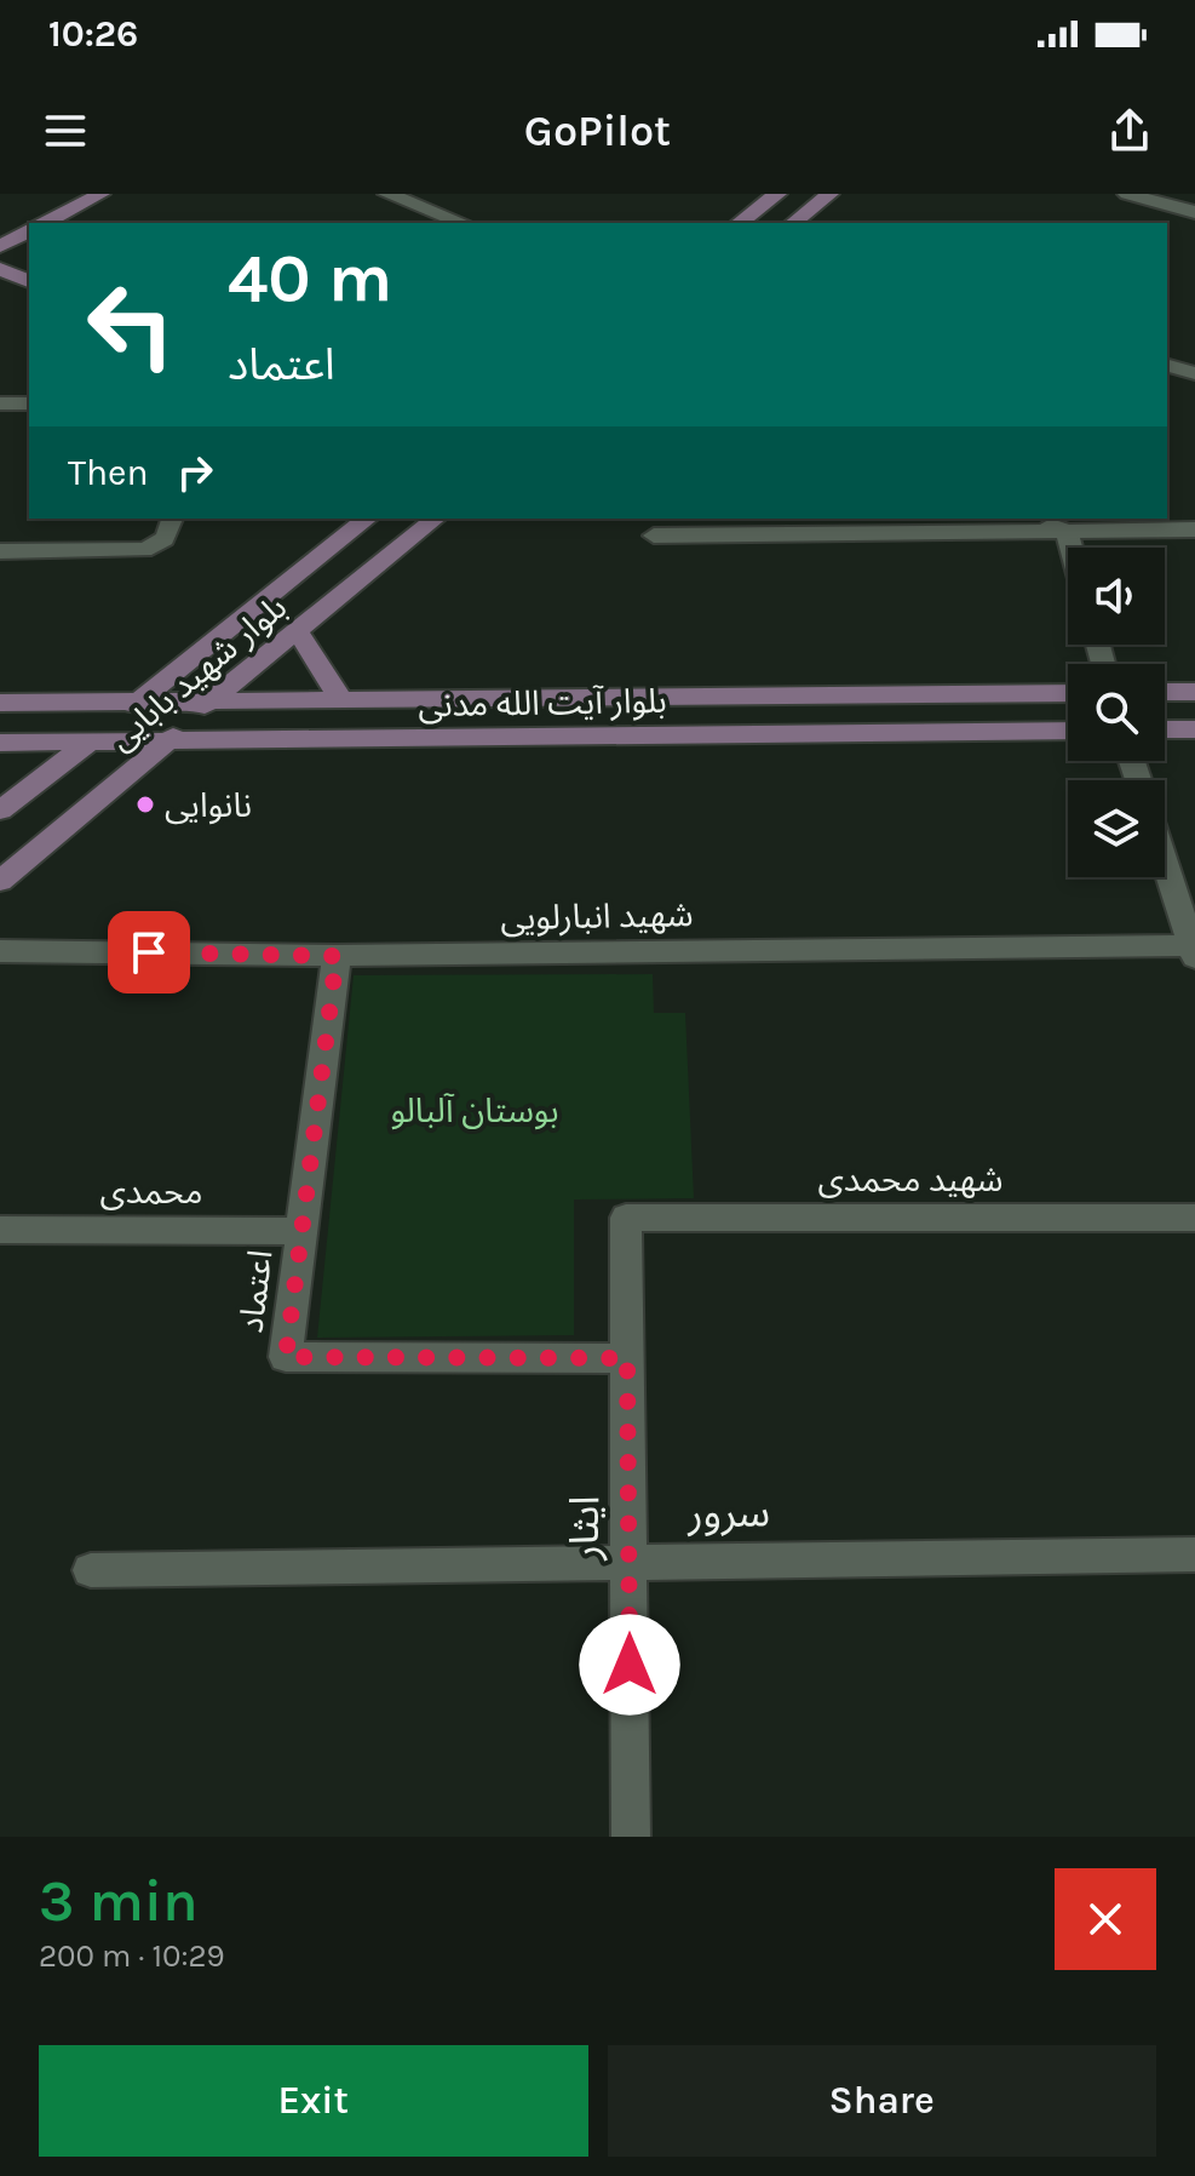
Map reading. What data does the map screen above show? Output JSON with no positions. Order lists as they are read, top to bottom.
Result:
{
  "streets": {
    "street": [
      "بلوار شهید بابایی",
      "بلوار آیت الله مدنی",
      "شهید انبارلویی",
      "شهید محمدی",
      "محمدی",
      "اعتماد",
      "سرور",
      "ایثار"
    ]
  },
  "crossings": [
    ["بلوار شهید بابایی", "بلوار آیت الله مدنی"],
    ["شهید انبارلویی", "اعتماد"],
    ["شهید محمدی", "ایثار"],
    ["محمدی", "اعتماد"],
    ["اعتماد", "ایثار"],
    ["سرور", "ایثار"]
  ],
  "parks": ["بوستان آلبالو"],
  "places": ["نانوایی"],
  "page": {
    "status": "10:26",
    "header": "GoPilot",
    "turn": ["40 m", "اعتماد"],
    "then": "Then",
    "heading": ["3 min", "200 m · 10:29"],
    "buttons": ["Exit", "Share"]
  }
}
